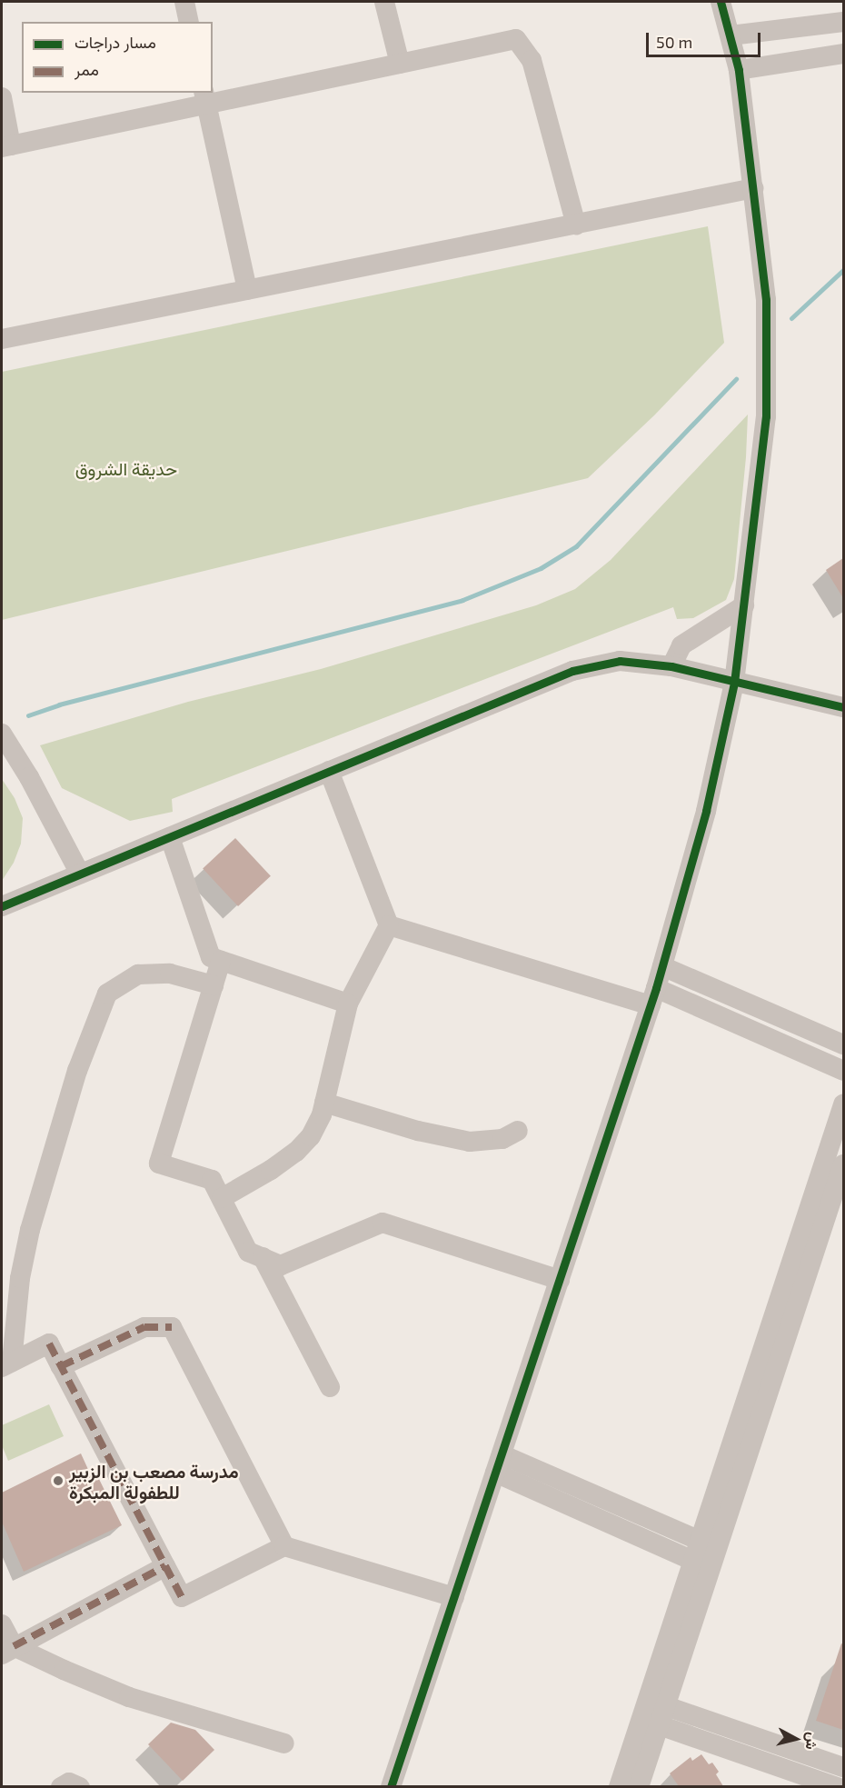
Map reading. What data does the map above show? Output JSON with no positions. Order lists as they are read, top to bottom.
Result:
{
  "parks": ["حديقة الشروق"],
  "places": ["مدرسة مصعب بن الزبير للطفولة المبكرة"],
  "legend": ["مسار دراجات", "ممر"],
  "scale_bar": "50 m",
  "north": "right"
}
